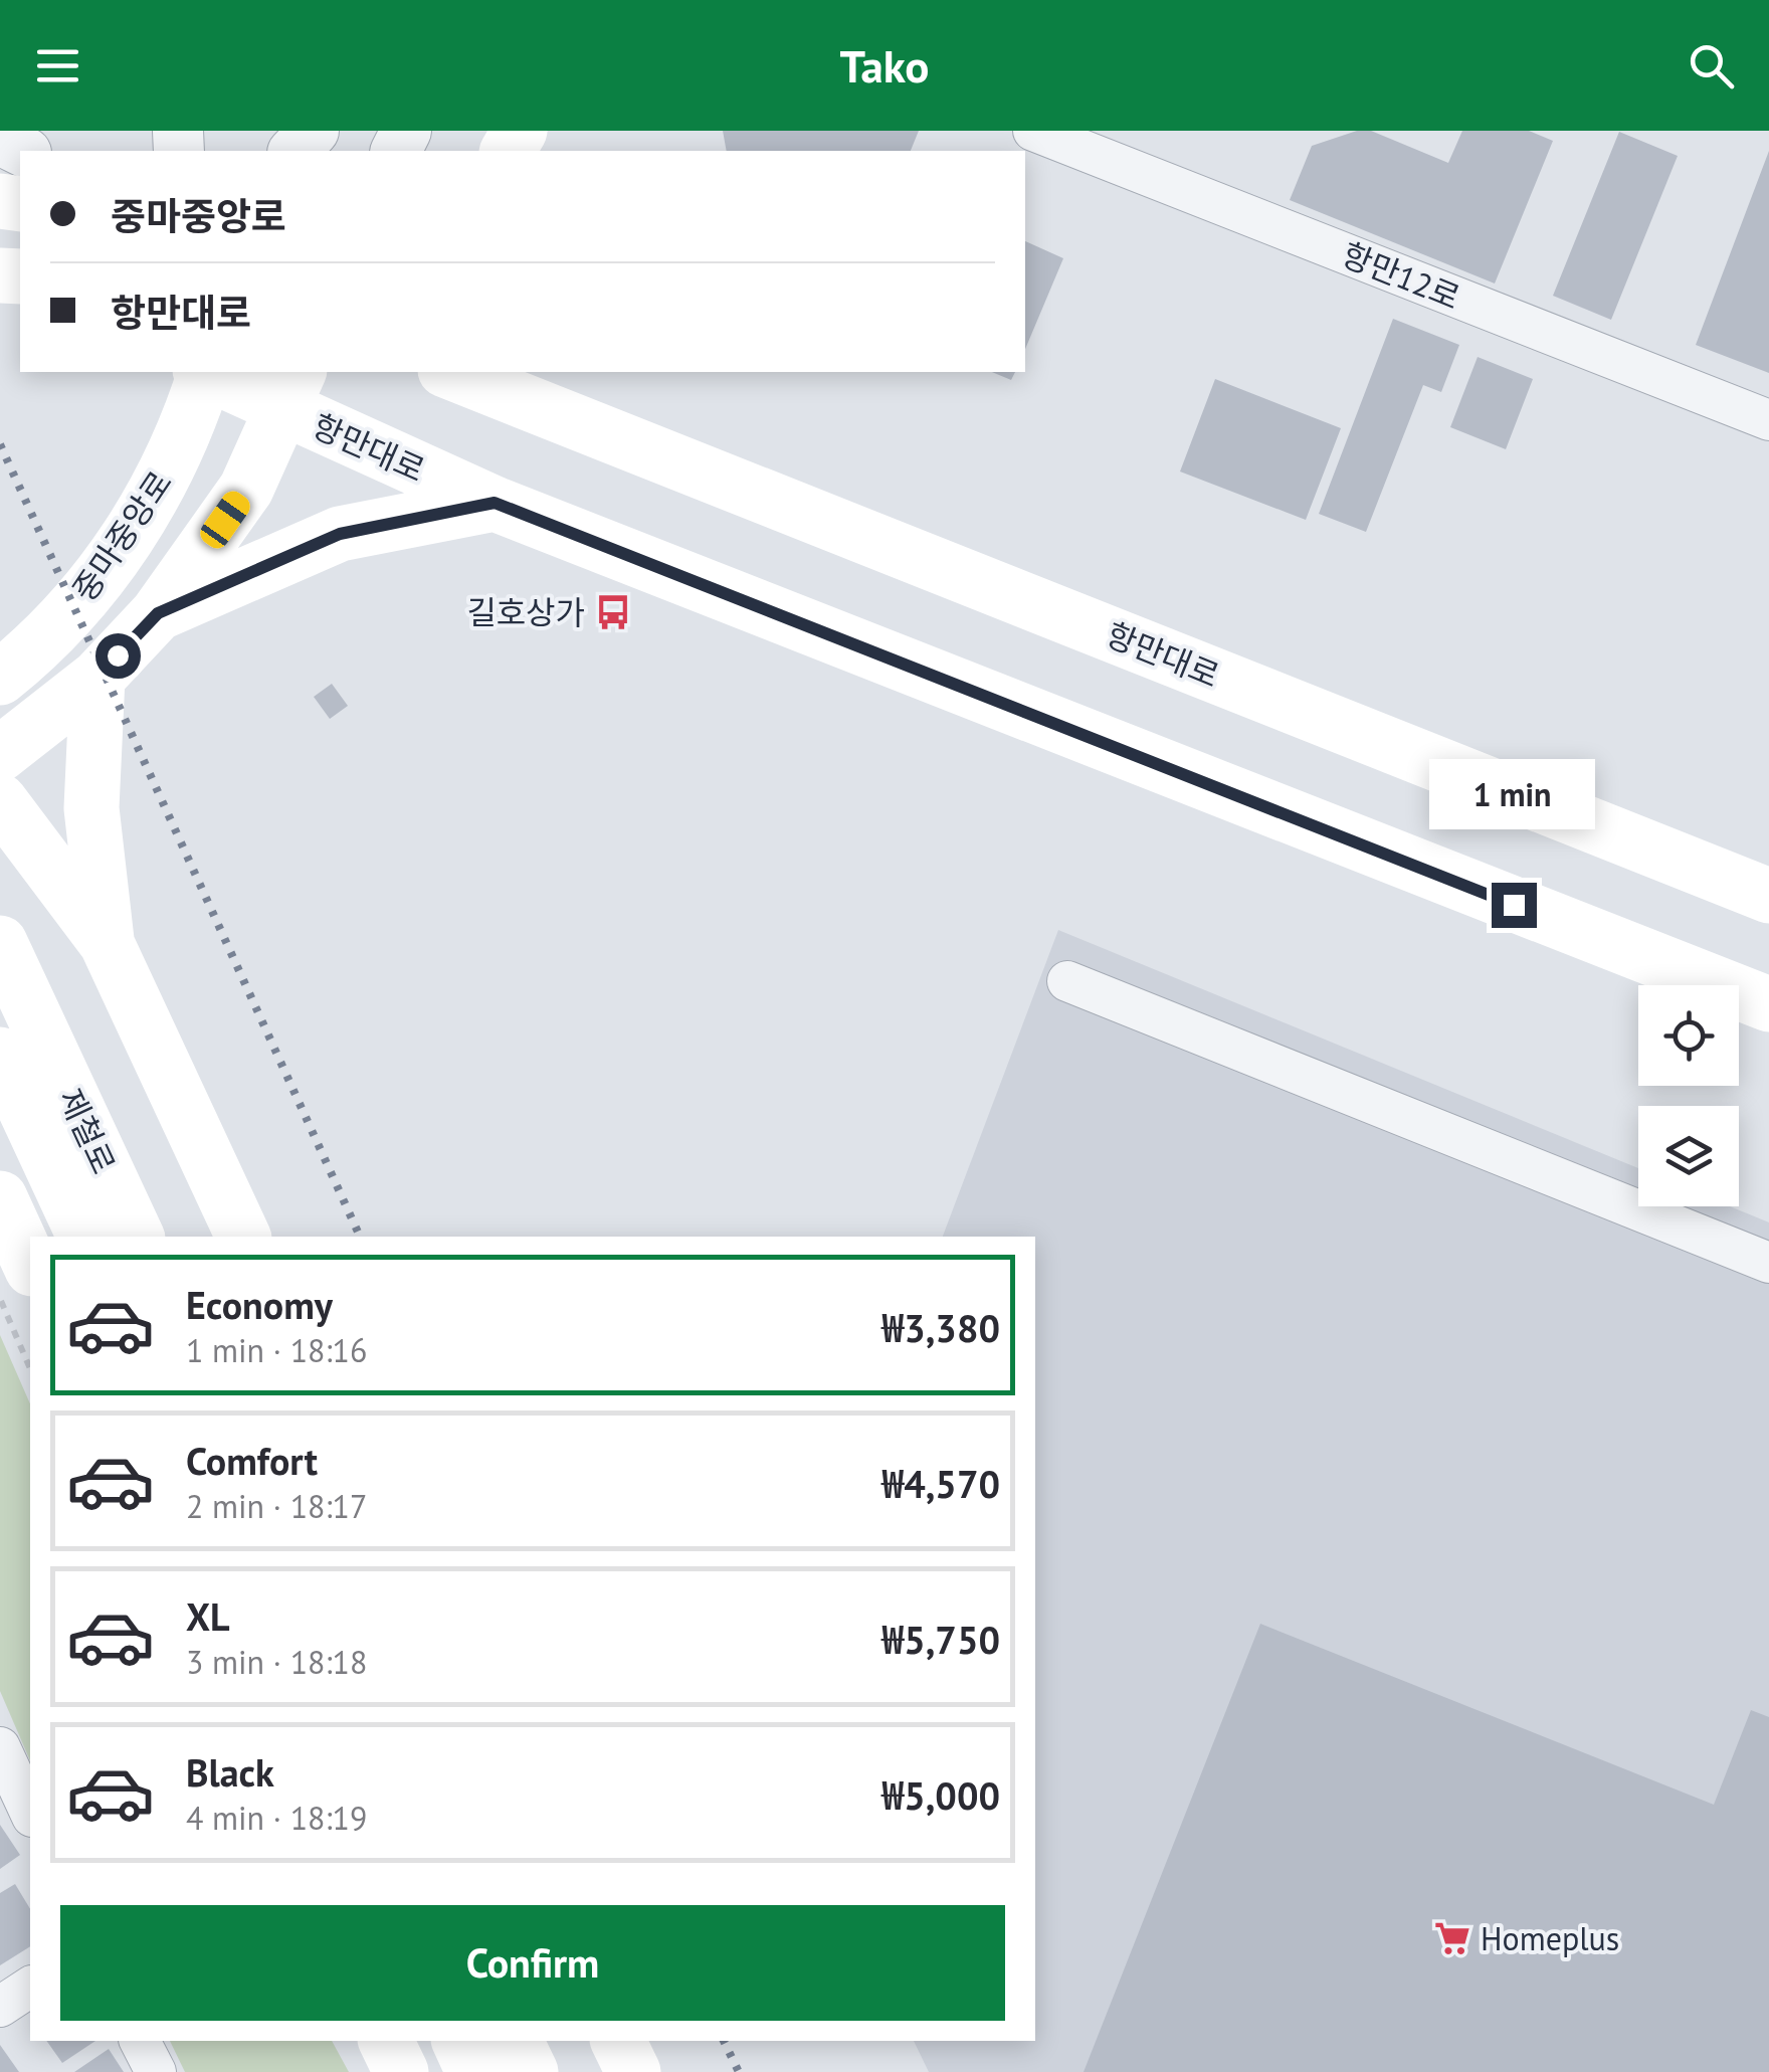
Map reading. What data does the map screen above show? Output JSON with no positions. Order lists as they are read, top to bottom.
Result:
{
  "streets": {
    "main road": ["항만대로", "중마중앙로", "제철로"],
    "street": ["항만12로"]
  },
  "crossings": [
    ["항만대로", "중마중앙로"]
  ],
  "places": {
    "bus stop": ["길호상가"],
    "supermarket": ["Homeplus"]
  },
  "page": {
    "header": "Tako",
    "banner": ["중마중앙로", "항만대로"],
    "bubble": "1 min",
    "list": [
      {
        "name": "Economy",
        "note": "1 min · 18:16",
        "value": "₩3,380"
      },
      {
        "name": "Comfort",
        "note": "2 min · 18:17",
        "value": "₩4,570"
      },
      {
        "name": "XL",
        "note": "3 min · 18:18",
        "value": "₩5,750"
      },
      {
        "name": "Black",
        "note": "4 min · 18:19",
        "value": "₩5,000"
      }
    ],
    "buttons": "Confirm"
  }
}
